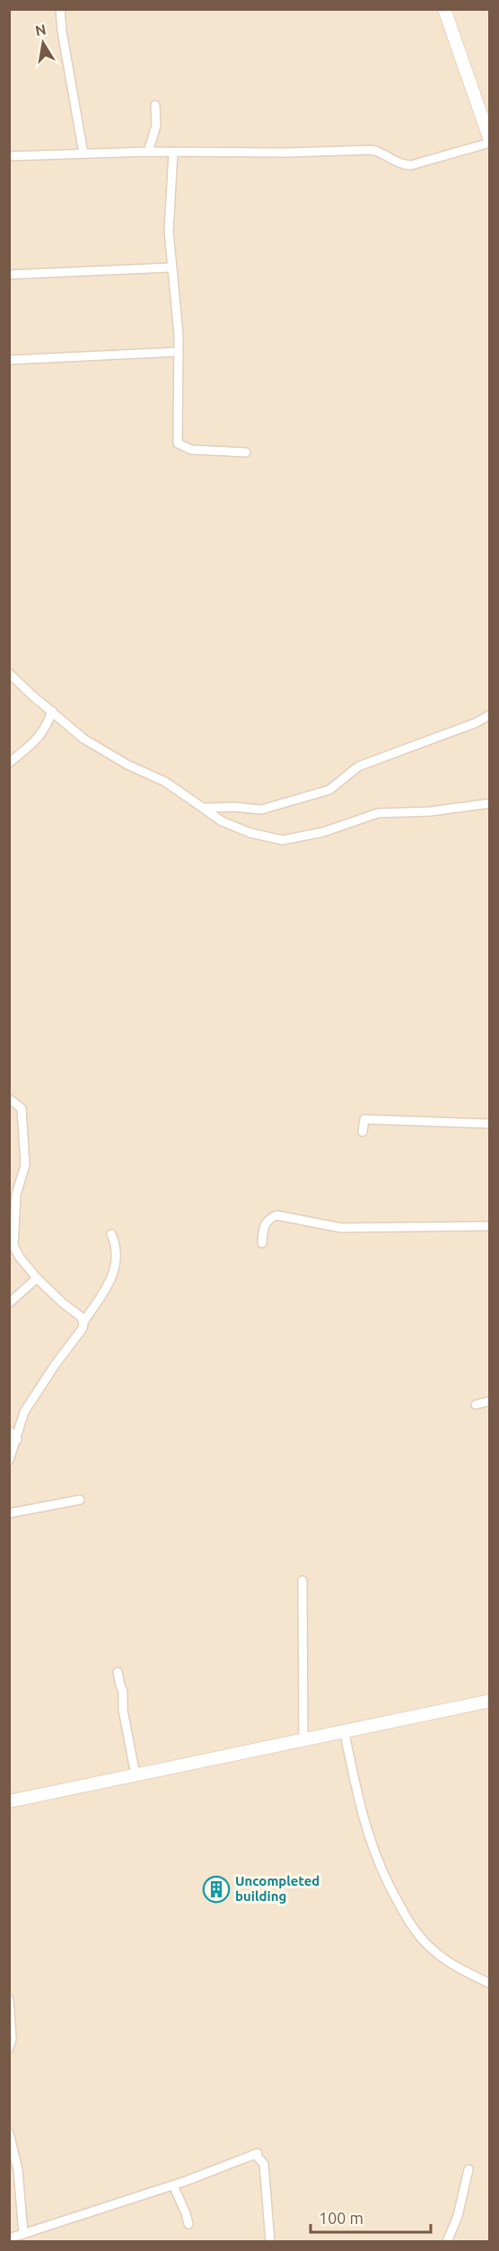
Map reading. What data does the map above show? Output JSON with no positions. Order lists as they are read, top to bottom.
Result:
{
  "places": {
    "building": ["Uncompleted building"]
  },
  "scale_bar": "100 m",
  "north": "top"
}
